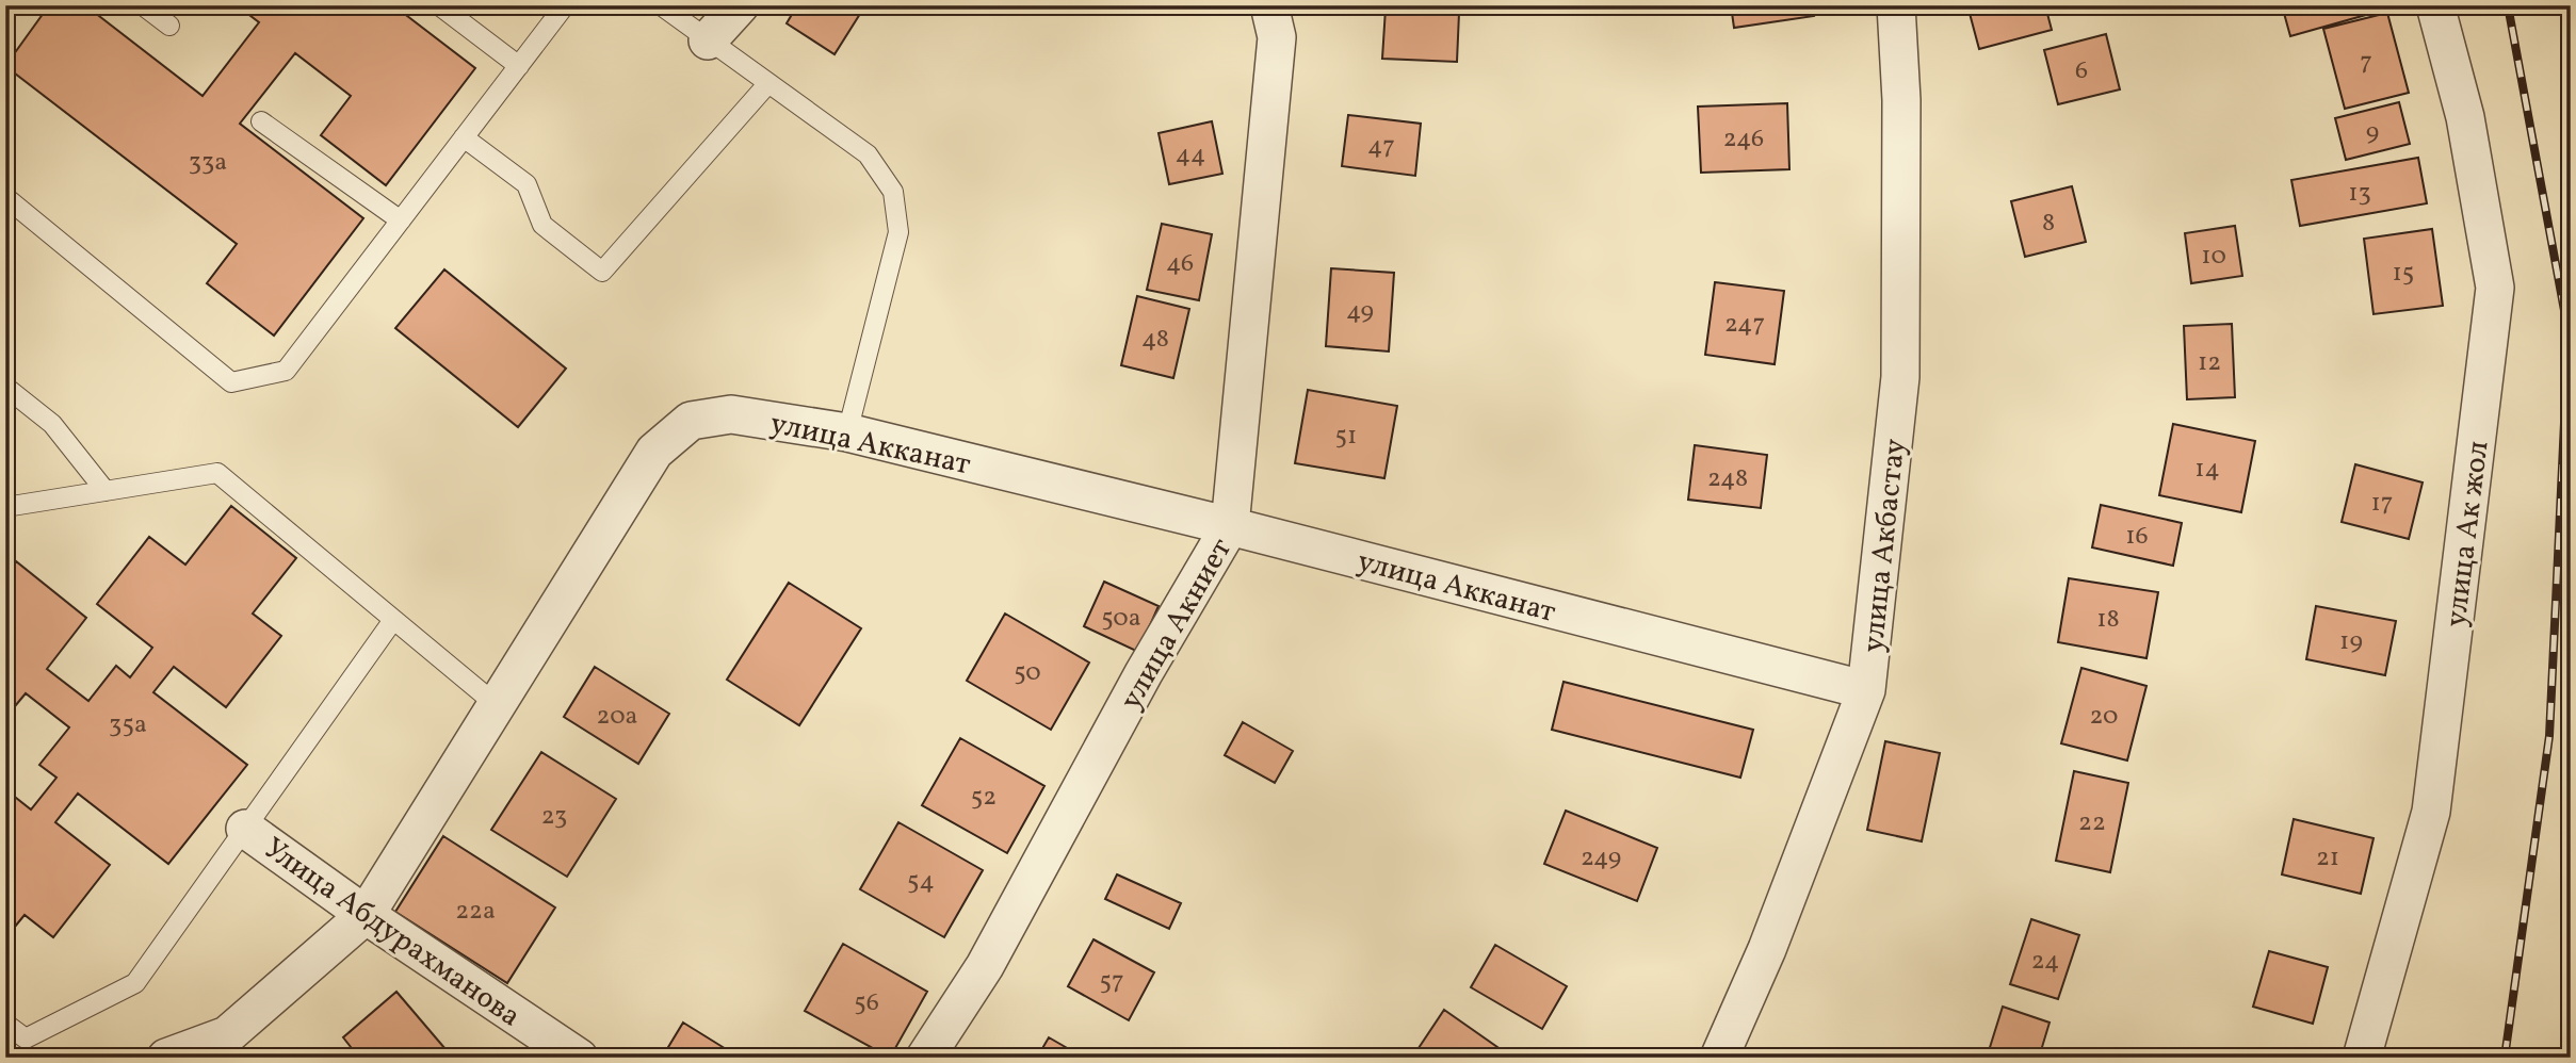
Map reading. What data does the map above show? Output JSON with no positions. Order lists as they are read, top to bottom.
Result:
{
  "streets": {
    "street": [
      "улица Акканат",
      "улица Ак жол",
      "улица Акбастау",
      "улица Акниет",
      "Улица Абдурахманова"
    ]
  },
  "crossings": [
    ["улица Акканат", "улица Акбастау"],
    ["улица Акканат", "улица Акниет"],
    ["улица Акканат", "Улица Абдурахманова"]
  ],
  "house_numbers": [
    "7",
    "6",
    "9",
    "246",
    "47",
    "44",
    "33а",
    "13",
    "8",
    "10",
    "46",
    "15",
    "49",
    "247",
    "48",
    "12",
    "51",
    "14",
    "248",
    "17",
    "16",
    "50а",
    "18",
    "19",
    "50",
    "20а",
    "20",
    "35а",
    "52",
    "23",
    "22",
    "249",
    "21",
    "54",
    "22а",
    "24",
    "57",
    "56"
  ]
}
